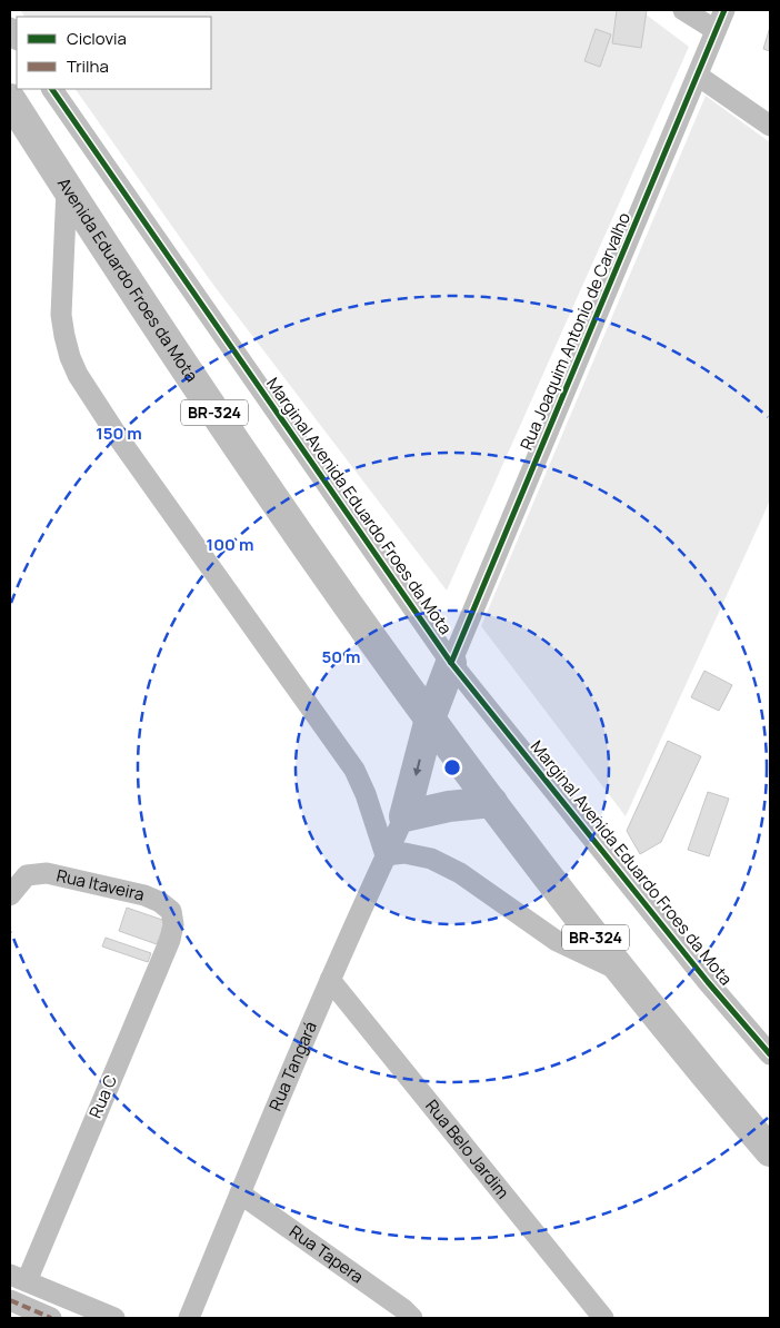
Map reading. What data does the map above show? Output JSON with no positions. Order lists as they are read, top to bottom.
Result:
{
  "streets": {
    "highway": ["Avenida Eduardo Froes da Mota", "BR-324"],
    "street": [
      "Rua Joaquim Antonio de Carvalho",
      "Marginal Avenida Eduardo Froes da Mota",
      "Rua Itaveira",
      "Rua Tangará",
      "Rua C",
      "Rua Belo Jardim",
      "Rua Tapera"
    ]
  },
  "crossings": [
    ["Rua Joaquim Antonio de Carvalho", "Marginal Avenida Eduardo Froes da Mota"],
    ["Rua Itaveira", "Rua C"],
    ["Rua Tangará", "Rua Belo Jardim"],
    ["Rua Tangará", "Rua Tapera"]
  ],
  "legend": ["Ciclovia", "Trilha"],
  "rings": ["150 m", "100 m", "50 m"]
}
